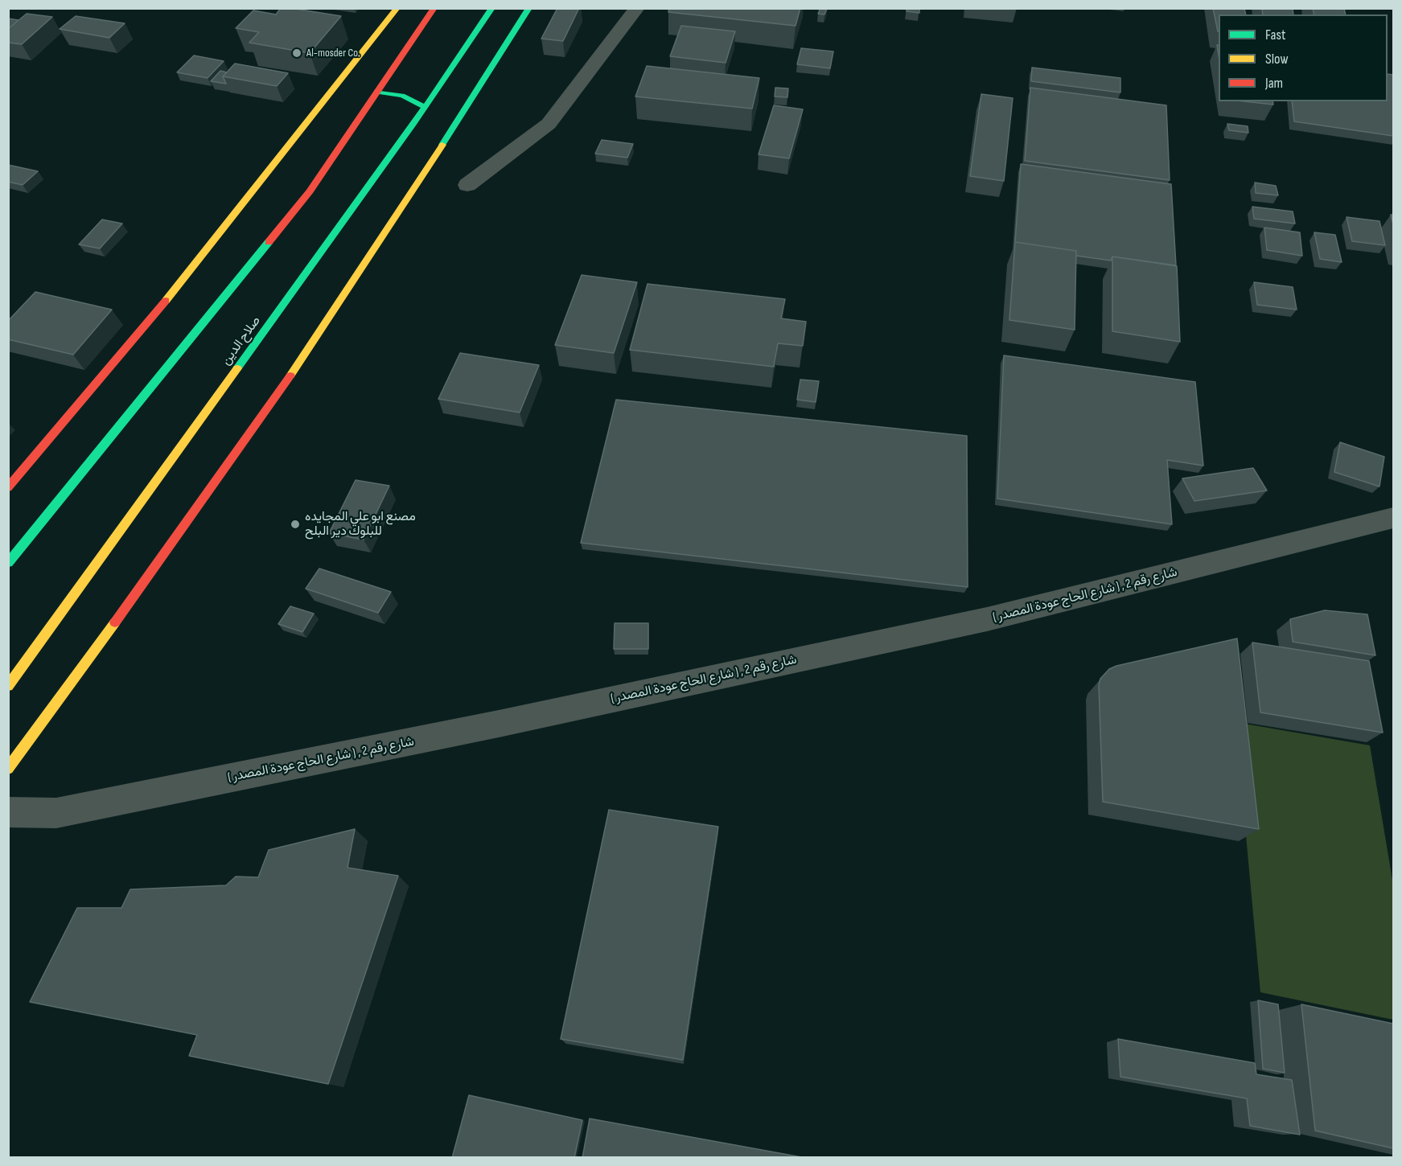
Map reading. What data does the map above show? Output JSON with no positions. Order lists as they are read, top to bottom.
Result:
{
  "streets": {
    "main road": ["صلاح الدين"],
    "street": ["شارع رقم 2 , ( شارع الحاج عودة المصدر )"]
  },
  "places": ["Al-mosder Co.", "مصنع ابو علي المجايده للبلوك دير البلح"],
  "legend": ["Fast", "Slow", "Jam"]
}
